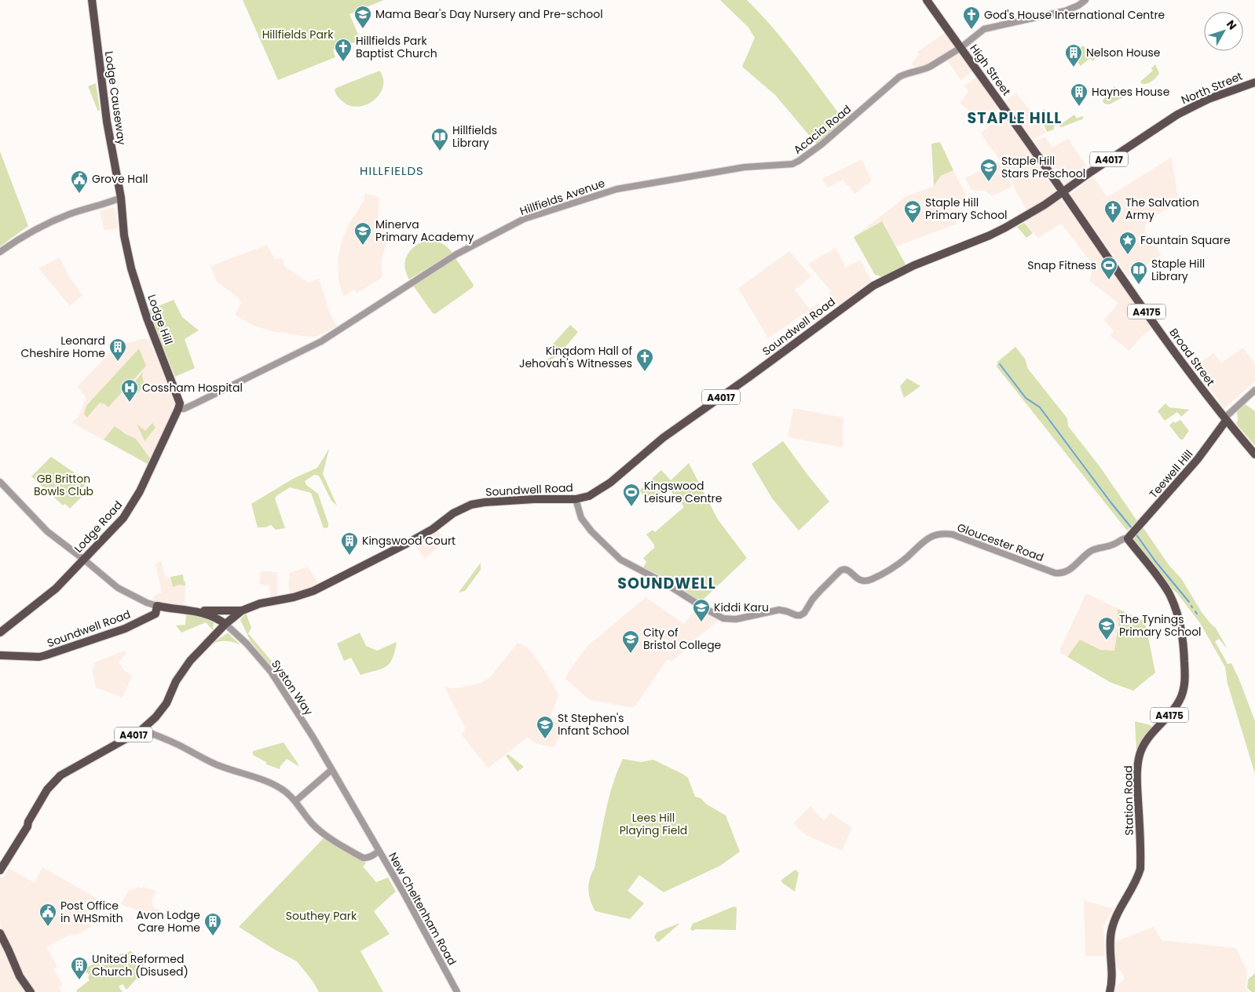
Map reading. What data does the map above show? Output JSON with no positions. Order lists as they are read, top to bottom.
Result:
{
  "streets": {
    "main road": [
      "High Street",
      "North Street",
      "Lodge Causeway",
      "A4017",
      "A4175",
      "Lodge Hill",
      "Soundwell Road",
      "Broad Street",
      "Teewell Hill",
      "Lodge Road",
      "Station Road"
    ],
    "street": [
      "Acacia Road",
      "Hillfields Avenue",
      "Gloucester Road",
      "Syston Way",
      "New Cheltenham Road"
    ]
  },
  "crossings": [
    ["High Street", "North Street"],
    ["High Street", "Acacia Road"],
    ["High Street", "Soundwell Road"],
    ["High Street", "Broad Street"],
    ["North Street", "Soundwell Road"],
    ["North Street", "Broad Street"],
    ["Lodge Causeway", "Lodge Hill"],
    ["Acacia Road", "Hillfields Avenue"],
    ["A4017", "Soundwell Road"],
    ["A4017", "Syston Way"],
    ["A4017", "New Cheltenham Road"],
    ["Hillfields Avenue", "Lodge Hill"],
    ["Hillfields Avenue", "Lodge Road"],
    ["Lodge Hill", "Lodge Road"],
    ["Soundwell Road", "Broad Street"],
    ["Soundwell Road", "Gloucester Road"],
    ["Soundwell Road", "Syston Way"],
    ["Broad Street", "Teewell Hill"],
    ["Teewell Hill", "Gloucester Road"],
    ["Teewell Hill", "Station Road"],
    ["Gloucester Road", "Station Road"],
    ["Syston Way", "New Cheltenham Road"]
  ],
  "districts": ["STAPLE HILL", "HILLFIELDS", "SOUNDWELL"],
  "parks": [
    "Hillfields Park",
    "GB Britton Bowls Club",
    "Lees Hill Playing Field",
    "Southey Park"
  ],
  "places": {
    "school or university": [
      "Mama Bear's Day Nursery and Pre-school",
      "Staple Hill Stars Preschool",
      "Staple Hill Primary School",
      "Minerva Primary Academy",
      "Kiddi Karu",
      "The Tynings Primary School",
      "City of Bristol College",
      "St Stephen's Infant School"
    ],
    "church": [
      "God's House International Centre",
      "Hillfields Park Baptist Church",
      "The Salvation Army",
      "Kingdom Hall of Jehovah's Witnesses"
    ],
    "building": [
      "Nelson House",
      "Haynes House",
      "Leonard Cheshire Home",
      "Kingswood Court",
      "Avon Lodge Care Home",
      "United Reformed Church (Disused)"
    ],
    "library": ["Hillfields Library", "Staple Hill Library"],
    "public building": ["Grove Hall", "Post Office in WHSmith"],
    "place": ["Fountain Square"],
    "sports": ["Snap Fitness", "Kingswood Leisure Centre"],
    "hospital": ["Cossham Hospital"]
  },
  "north": "top right"
}
